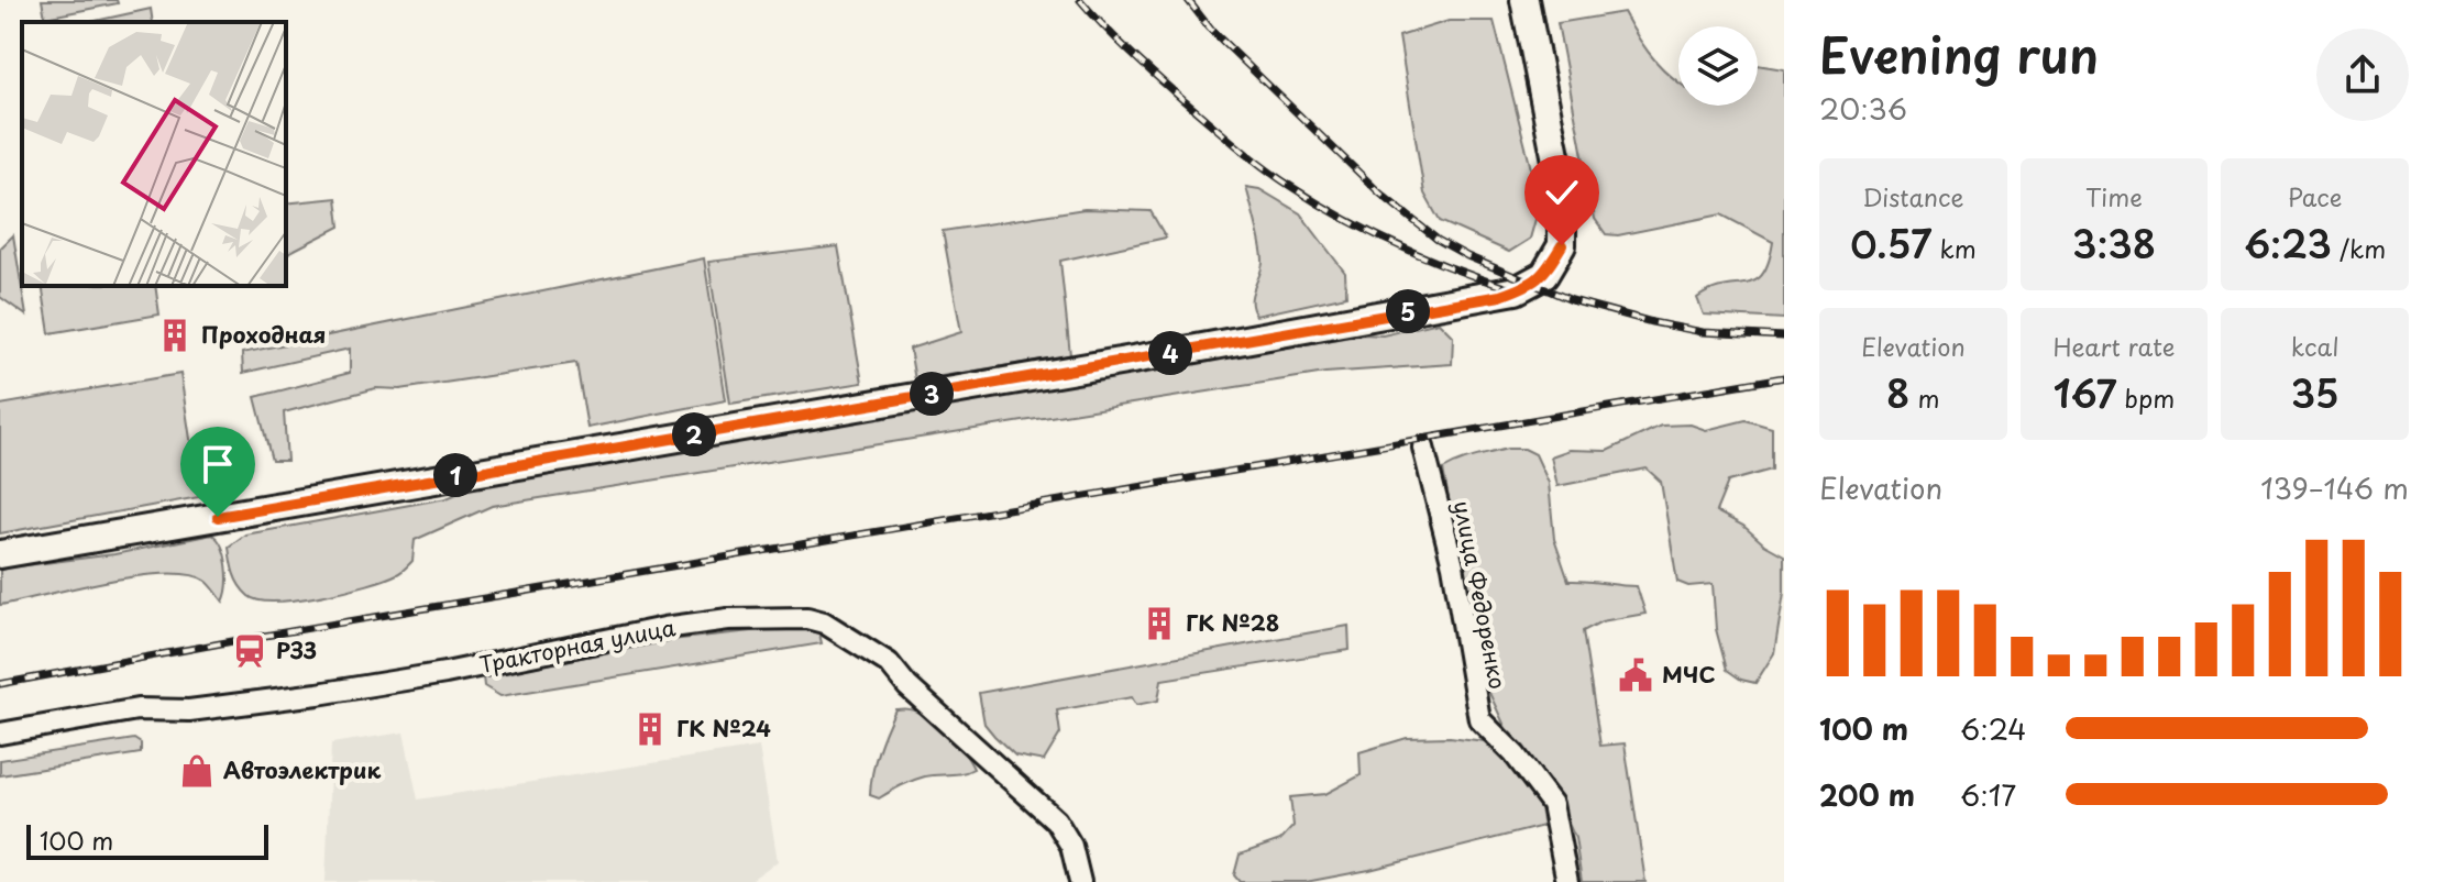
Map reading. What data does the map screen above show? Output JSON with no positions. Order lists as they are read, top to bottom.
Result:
{
  "streets": {
    "street": ["улица Федоренко", "Тракторная улица"]
  },
  "places": {
    "building": ["Проходная", "ГК №28", "ГК №24"],
    "station": ["РЗЗ"],
    "public building": ["МЧС"],
    "shop": ["Автоэлектрик"]
  },
  "scale_bar": "100 m",
  "page": {
    "heading": ["Evening run", "20:36"],
    "stats": [
      ["Distance", "0.57 km"],
      ["Time", "3:38"],
      ["Pace", "6:23 /km"],
      ["Elevation", "8 m"],
      ["Heart rate", "167 bpm"],
      ["kcal", "35"]
    ],
    "pins": [
      "5",
      "4",
      "3",
      "2",
      "1"
    ],
    "chart": ["Elevation", "139–146 m"],
    "list": [
      {
        "name": "100 m",
        "note": "6:24"
      },
      {
        "name": "200 m",
        "note": "6:17"
      }
    ],
    "scale": "100 m"
  }
}
